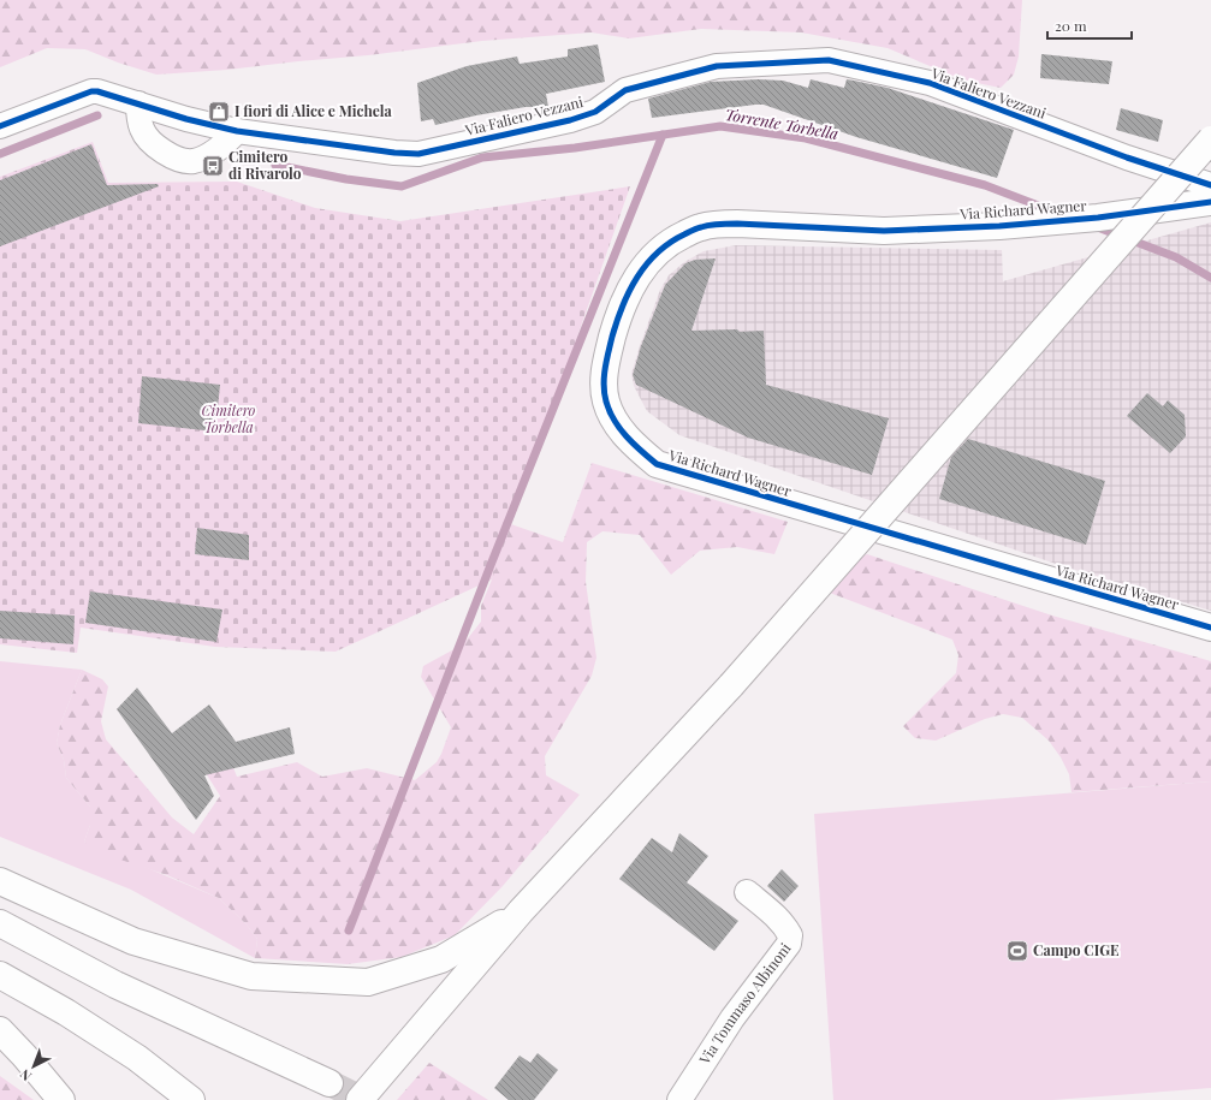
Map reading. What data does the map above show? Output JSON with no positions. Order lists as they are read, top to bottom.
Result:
{
  "streets": {
    "main road": ["Via Richard Wagner"],
    "street": ["Via Faliero Vezzani", "Via Tommaso Albinoni"]
  },
  "water": ["Torrente Torbella"],
  "parks": ["Cimitero Torbella"],
  "places": {
    "shop": ["I fiori di Alice e Michela"],
    "bus stop": ["Cimitero di Rivarolo"],
    "sports": ["Campo CIGE"]
  },
  "scale_bar": "20 m",
  "north": "bottom left"
}
